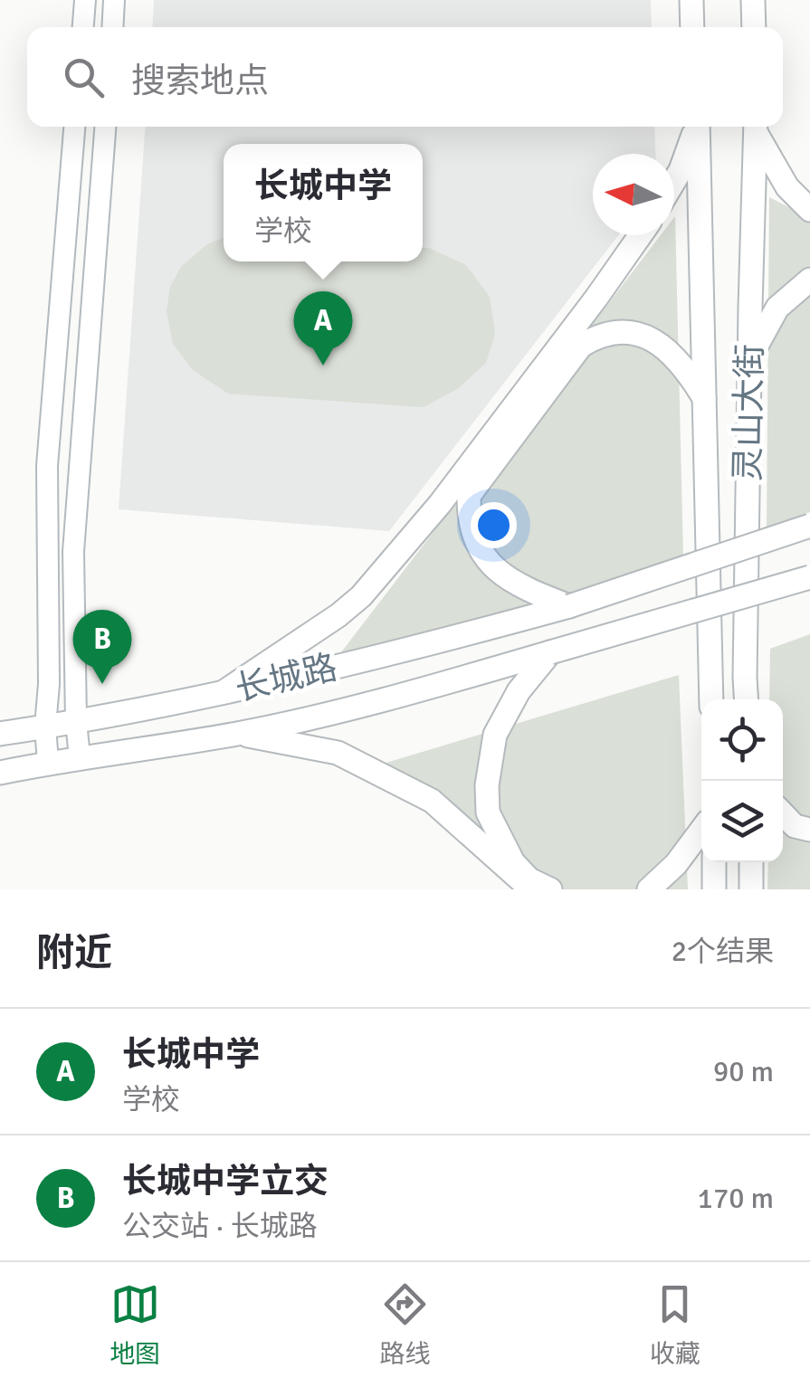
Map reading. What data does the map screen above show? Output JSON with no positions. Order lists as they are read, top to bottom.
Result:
{
  "streets": {
    "main road": ["灵山大街", "长城路"]
  },
  "north": "left",
  "page": {
    "search": "搜索地点",
    "popup": ["长城中学", "学校"],
    "pins": ["A", "B"],
    "heading": ["附近", "2个结果"],
    "list": [
      {
        "mark": "A",
        "name": "长城中学",
        "note": "学校",
        "value": "90 m"
      },
      {
        "mark": "B",
        "name": "长城中学立交",
        "note": "公交站 · 长城路",
        "value": "170 m"
      }
    ],
    "nav": ["地图", "路线", "收藏"]
  }
}
